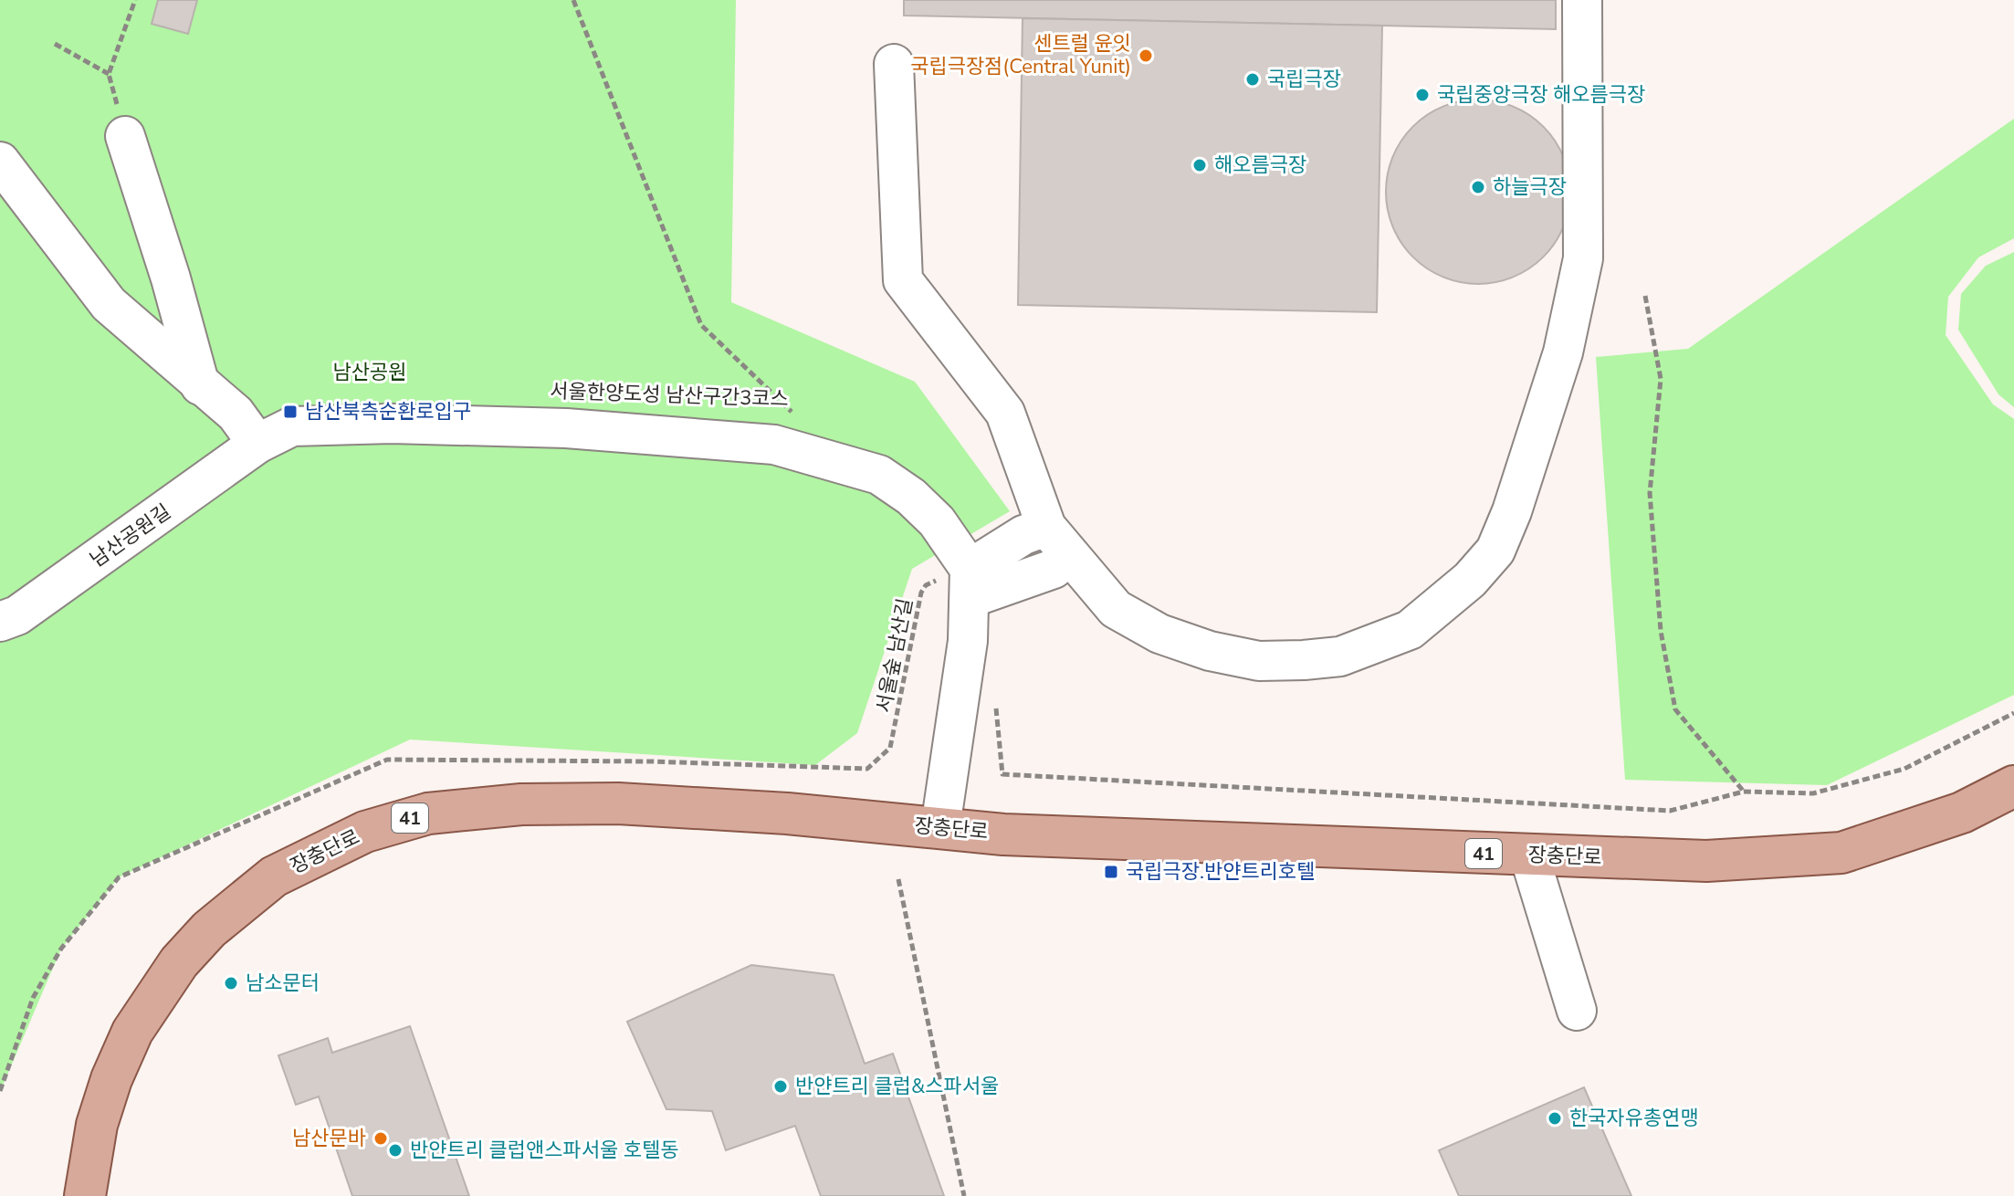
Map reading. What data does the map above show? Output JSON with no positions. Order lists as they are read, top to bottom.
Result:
{
  "streets": {
    "main road": ["41", "장충단로"],
    "street": ["남산공원길"],
    "path": ["서울한양도성 남산구간3코스", "서울숲 남산길"]
  },
  "crossings": [
    ["남산공원길", "서울숲 남산길"]
  ],
  "parks": ["남산공원"],
  "places": {
    "other": [
      "센트럴 윤잇 국립극장점(Central Yunit)",
      "국립극장",
      "국립중앙극장 해오름극장",
      "해오름극장",
      "하늘극장",
      "남소문터",
      "반얀트리 클럽&스파서울",
      "한국자유총연맹",
      "남산문바",
      "반얀트리 클럽앤스파서울 호텔동"
    ],
    "transit": ["남산북측순환로입구", "국립극장.반얀트리호텔"]
  }
}
